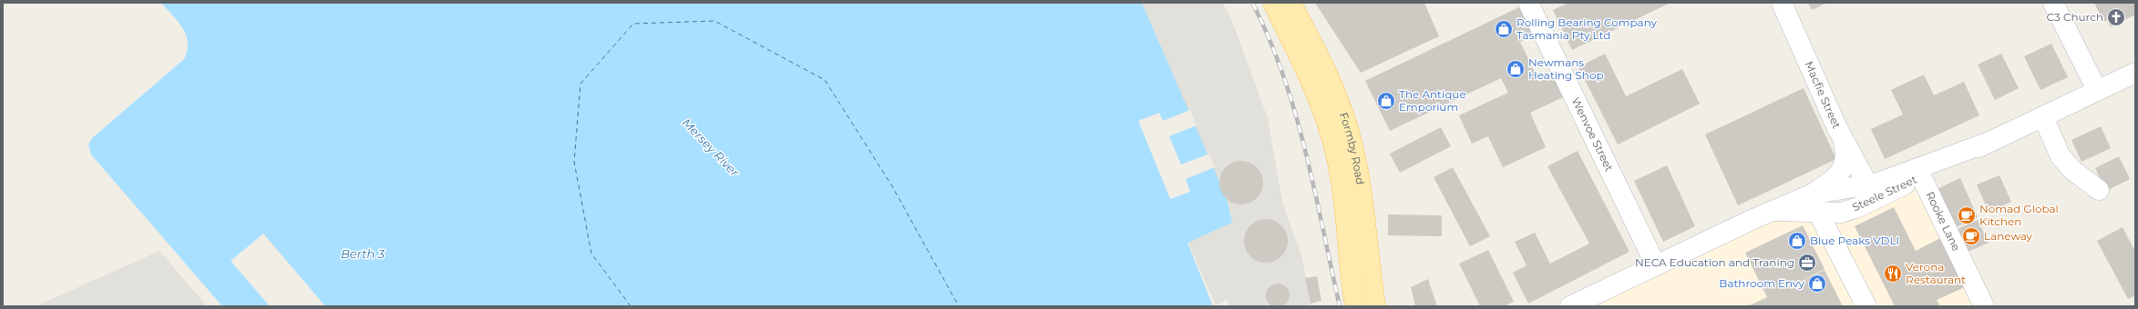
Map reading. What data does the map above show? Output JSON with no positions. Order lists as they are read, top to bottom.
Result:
{
  "streets": {
    "main road": ["Formby Road"],
    "street": [
      "Macfie Street",
      "Wenvoe Street",
      "Steele Street",
      "Rooke Lane"
    ]
  },
  "crossings": [
    ["Macfie Street", "Steele Street"],
    ["Wenvoe Street", "Steele Street"],
    ["Steele Street", "Rooke Lane"]
  ],
  "water": ["Mersey River", "Berth 3"],
  "places": {
    "church": ["C3 Church"],
    "shop": [
      "Rolling Bearing Company Tasmania Pty Ltd",
      "Newmans Heating Shop",
      "The Antique Emporium",
      "Blue Peaks VDLl",
      "Bathroom Envy"
    ],
    "cafe": ["Nomad Global Kitchen", "Laneway"],
    "office": ["NECA Education and Traning"],
    "restaurant": ["Verona Restaurant"]
  }
}
